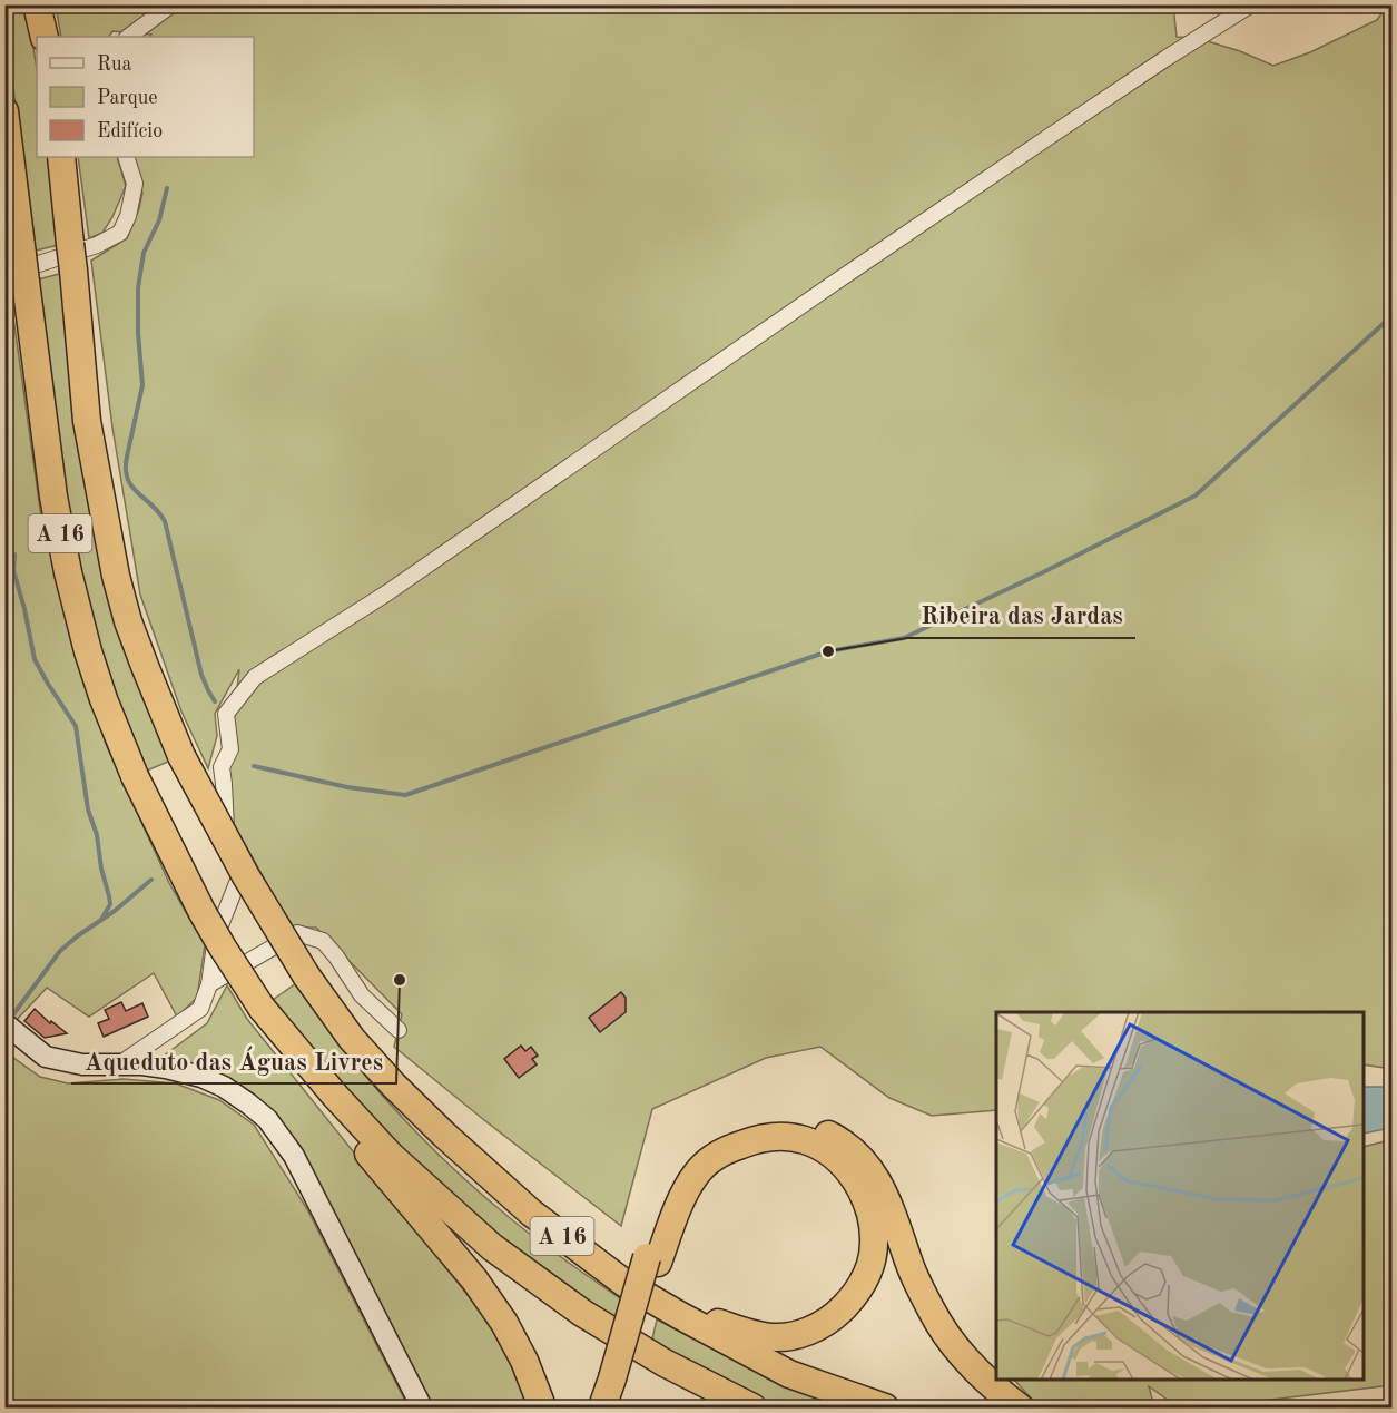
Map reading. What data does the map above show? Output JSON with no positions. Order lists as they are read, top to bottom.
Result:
{
  "streets": {
    "highway": ["A 16"]
  },
  "places": ["Ribeira das Jardas", "Aqueduto das Águas Livres"],
  "legend": ["Rua", "Parque", "Edifício"]
}
